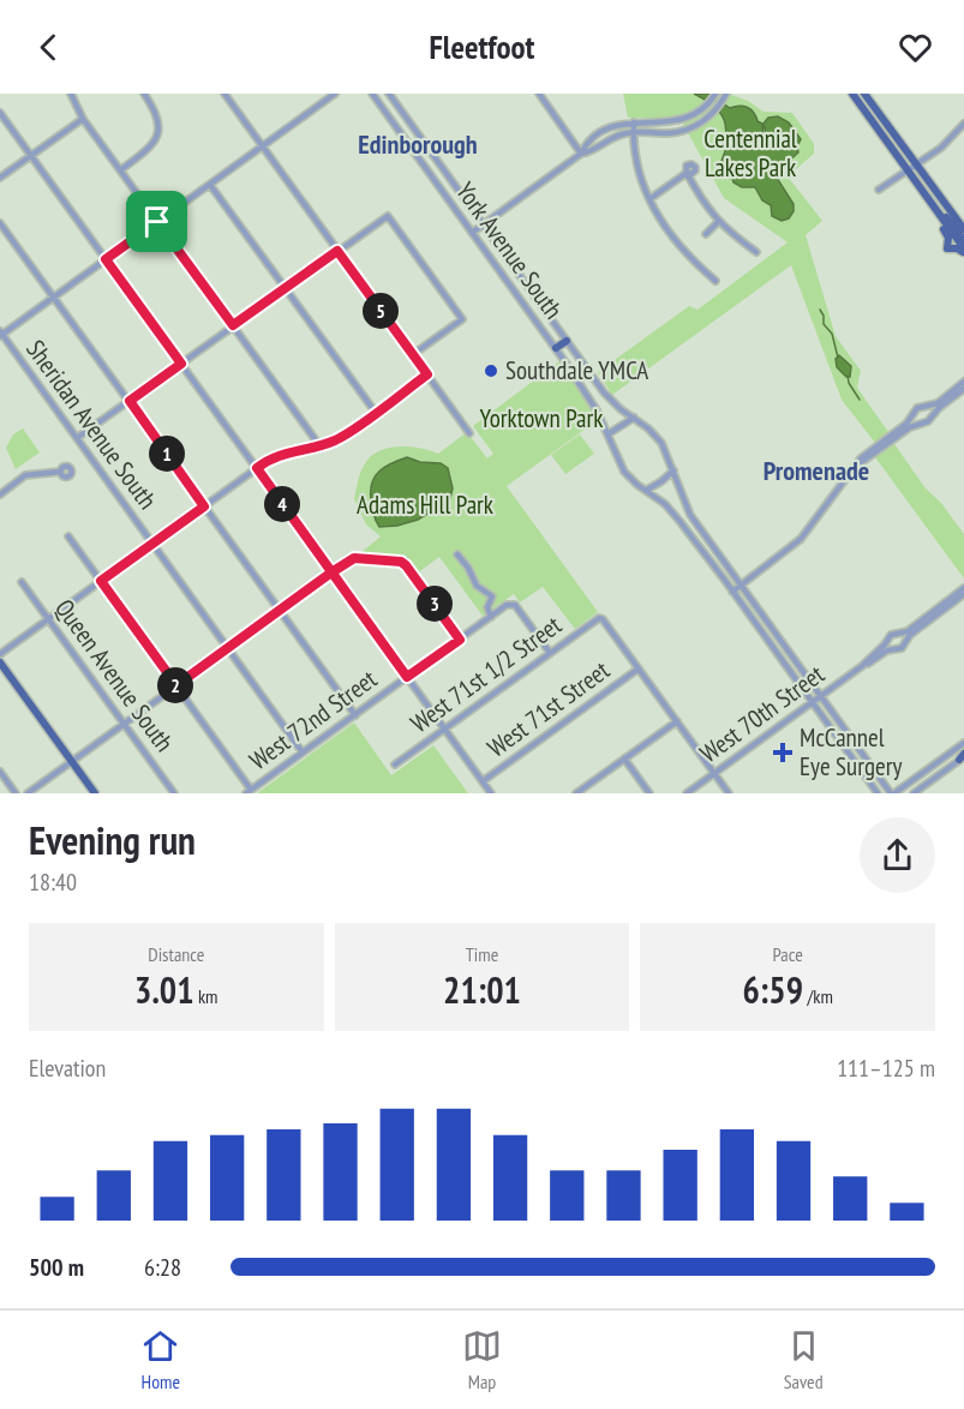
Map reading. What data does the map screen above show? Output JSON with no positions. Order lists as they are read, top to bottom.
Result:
{
  "streets": {
    "street": [
      "York Avenue South",
      "Sheridan Avenue South",
      "West 71st 1/2 Street",
      "Queen Avenue South",
      "West 71st Street",
      "West 70th Street",
      "West 72nd Street"
    ]
  },
  "crossings": [
    ["York Avenue South", "West 70th Street"],
    ["Sheridan Avenue South", "West 72nd Street"],
    ["West 71st 1/2 Street", "West 71st Street"],
    ["West 71st 1/2 Street", "West 72nd Street"]
  ],
  "districts": ["Edinborough", "Promenade"],
  "parks": ["Centennial Lakes Park", "Yorktown Park", "Adams Hill Park"],
  "places": {
    "other": ["Southdale YMCA"],
    "health": ["McCannel Eye Surgery"]
  },
  "page": {
    "header": "Fleetfoot",
    "pins": [
      "5",
      "1",
      "4",
      "3",
      "2"
    ],
    "heading": ["Evening run", "18:40"],
    "stats": [
      ["Distance", "3.01 km"],
      ["Time", "21:01"],
      ["Pace", "6:59 /km"]
    ],
    "chart": ["Elevation", "111–125 m"],
    "list": [
      {
        "name": "500 m",
        "note": "6:28"
      }
    ],
    "tabs": ["Home", "Map", "Saved"]
  }
}
